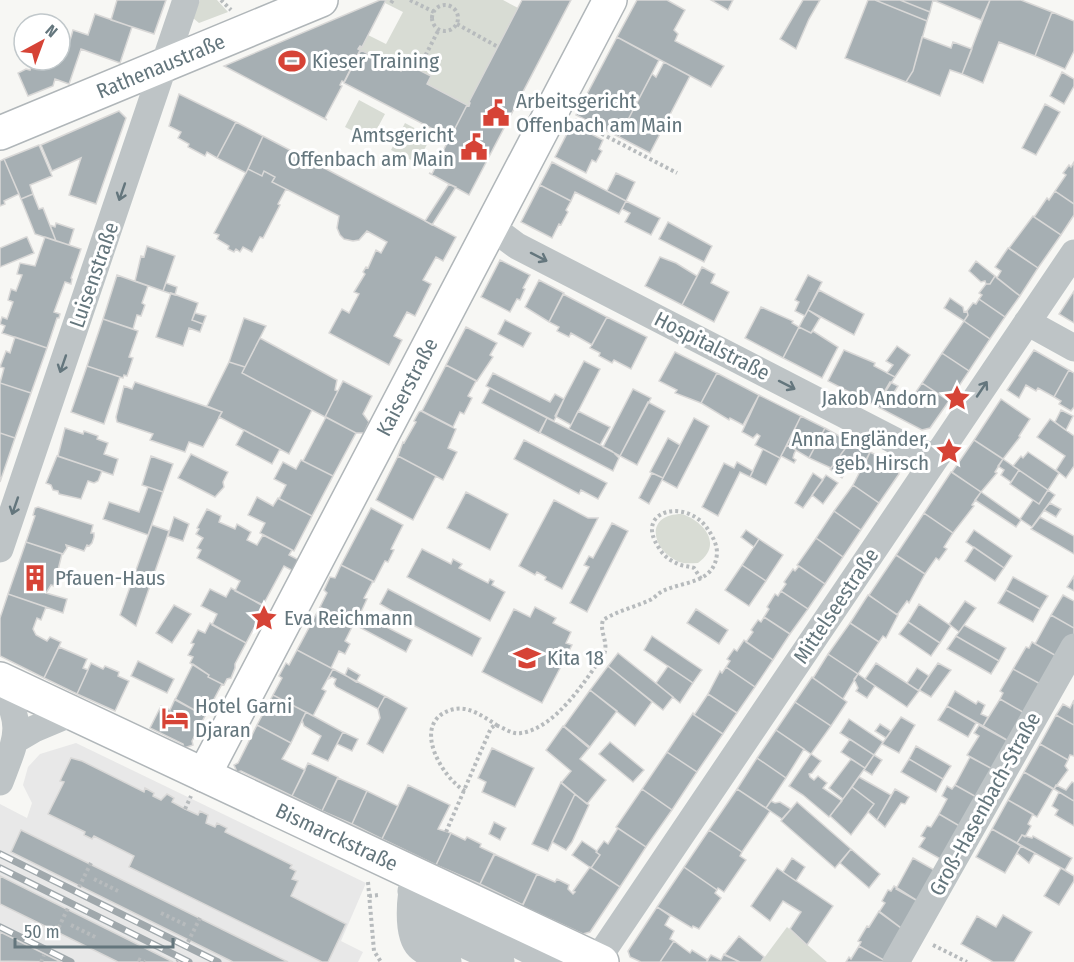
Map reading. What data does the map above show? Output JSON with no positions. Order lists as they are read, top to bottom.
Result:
{
  "streets": {
    "main road": ["Rathenaustraße", "Kaiserstraße", "Bismarckstraße"],
    "street": [
      "Luisenstraße",
      "Hospitalstraße",
      "Mittelseestraße",
      "Groß-Hasenbach-Straße"
    ]
  },
  "crossings": [
    ["Rathenaustraße", "Luisenstraße"],
    ["Hospitalstraße", "Kaiserstraße"],
    ["Hospitalstraße", "Mittelseestraße"],
    ["Kaiserstraße", "Bismarckstraße"],
    ["Mittelseestraße", "Bismarckstraße"]
  ],
  "one_way": ["Luisenstraße", "Hospitalstraße"],
  "places": {
    "sports": ["Kieser Training"],
    "public building": ["Arbeitsgericht Offenbach am Main", "Amtsgericht Offenbach am Main"],
    "place": ["Jakob Andorn", "Anna Engländer, geb. Hirsch", "Eva Reichmann"],
    "building": ["Pfauen-Haus"],
    "school or university": ["Kita 18"],
    "hotel": ["Hotel Garni Djaran"]
  },
  "scale_bar": "50 m",
  "north": "top right"
}
